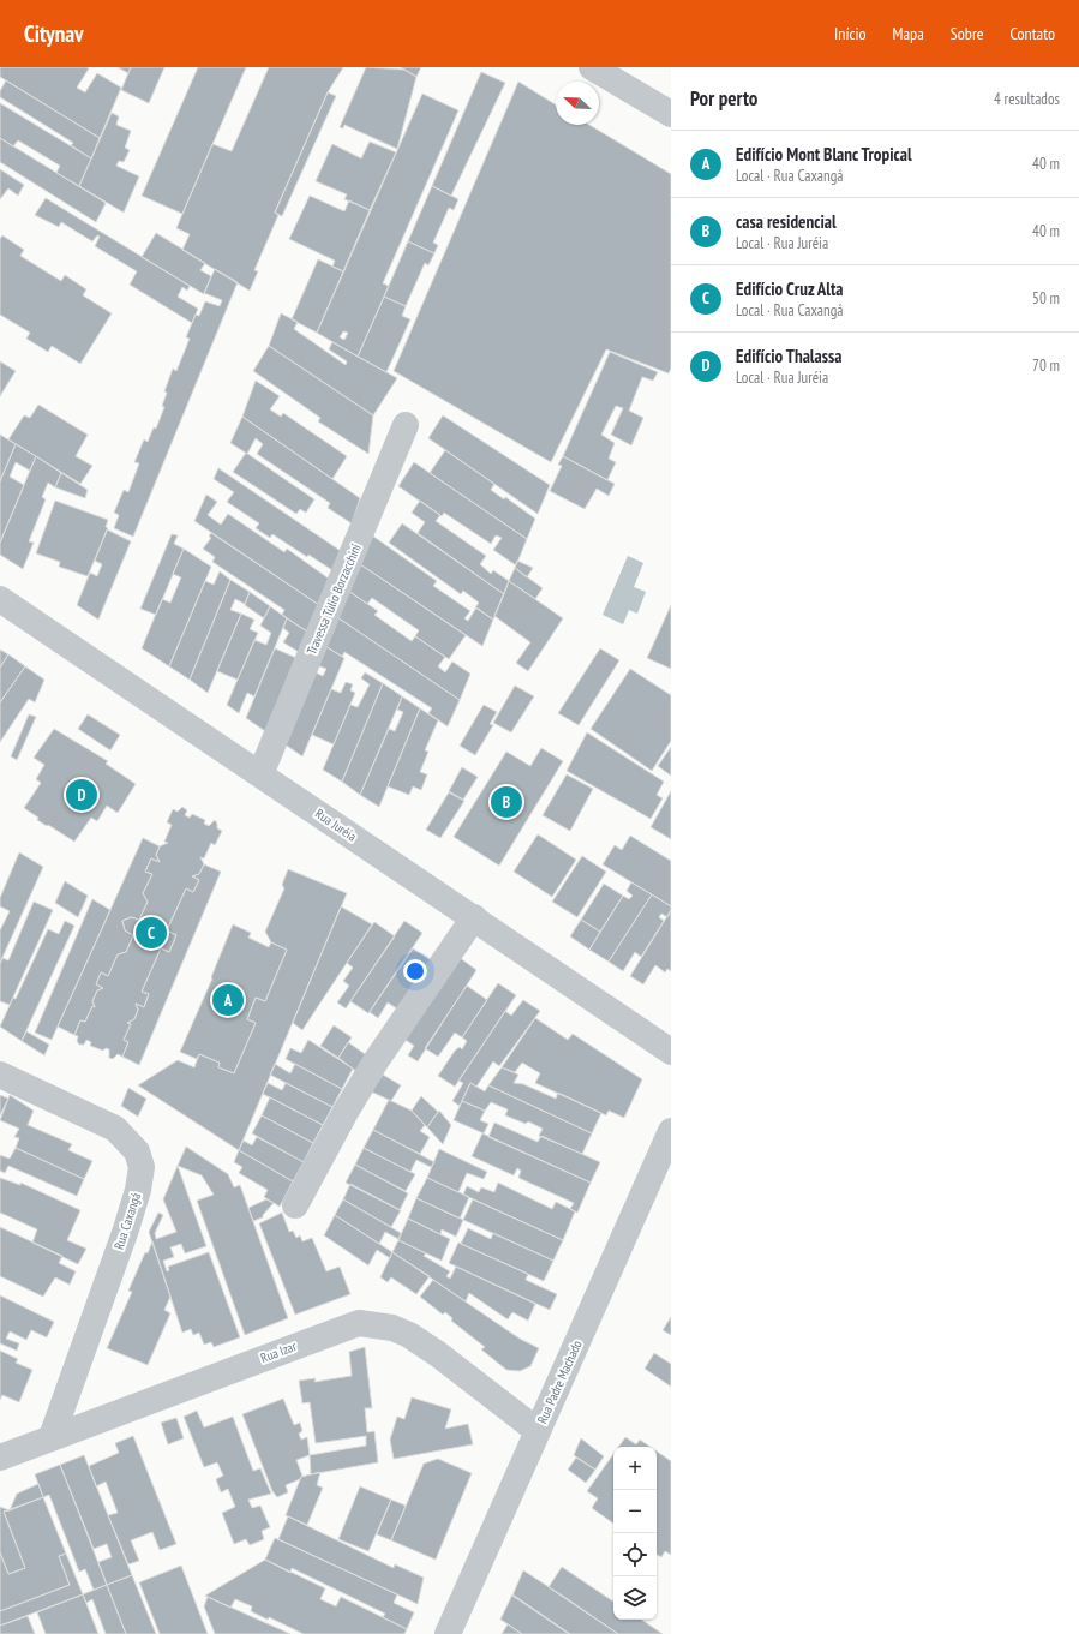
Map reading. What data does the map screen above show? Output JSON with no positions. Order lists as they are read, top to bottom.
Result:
{
  "streets": {
    "street": [
      "Travessa Túlio Borzacchini",
      "Rua Juréia",
      "Rua Caxangá",
      "Rua Izar",
      "Rua Padre Machado"
    ]
  },
  "crossings": [
    ["Travessa Túlio Borzacchini", "Rua Juréia"],
    ["Rua Caxangá", "Rua Izar"],
    ["Rua Izar", "Rua Padre Machado"]
  ],
  "north": "top left",
  "page": {
    "header": "Citynav",
    "nav": [
      "Início",
      "Mapa",
      "Sobre",
      "Contato"
    ],
    "heading": ["Por perto", "4 resultados"],
    "list": [
      {
        "mark": "A",
        "name": "Edifício Mont Blanc Tropical",
        "note": "Local · Rua Caxangá",
        "value": "40 m"
      },
      {
        "mark": "B",
        "name": "casa residencial",
        "note": "Local · Rua Juréia",
        "value": "40 m"
      },
      {
        "mark": "C",
        "name": "Edifício Cruz Alta",
        "note": "Local · Rua Caxangá",
        "value": "50 m"
      },
      {
        "mark": "D",
        "name": "Edifício Thalassa",
        "note": "Local · Rua Juréia",
        "value": "70 m"
      }
    ],
    "pins": [
      "D",
      "B",
      "C",
      "A"
    ],
    "map_buttons": ["+", "−"]
  }
}
